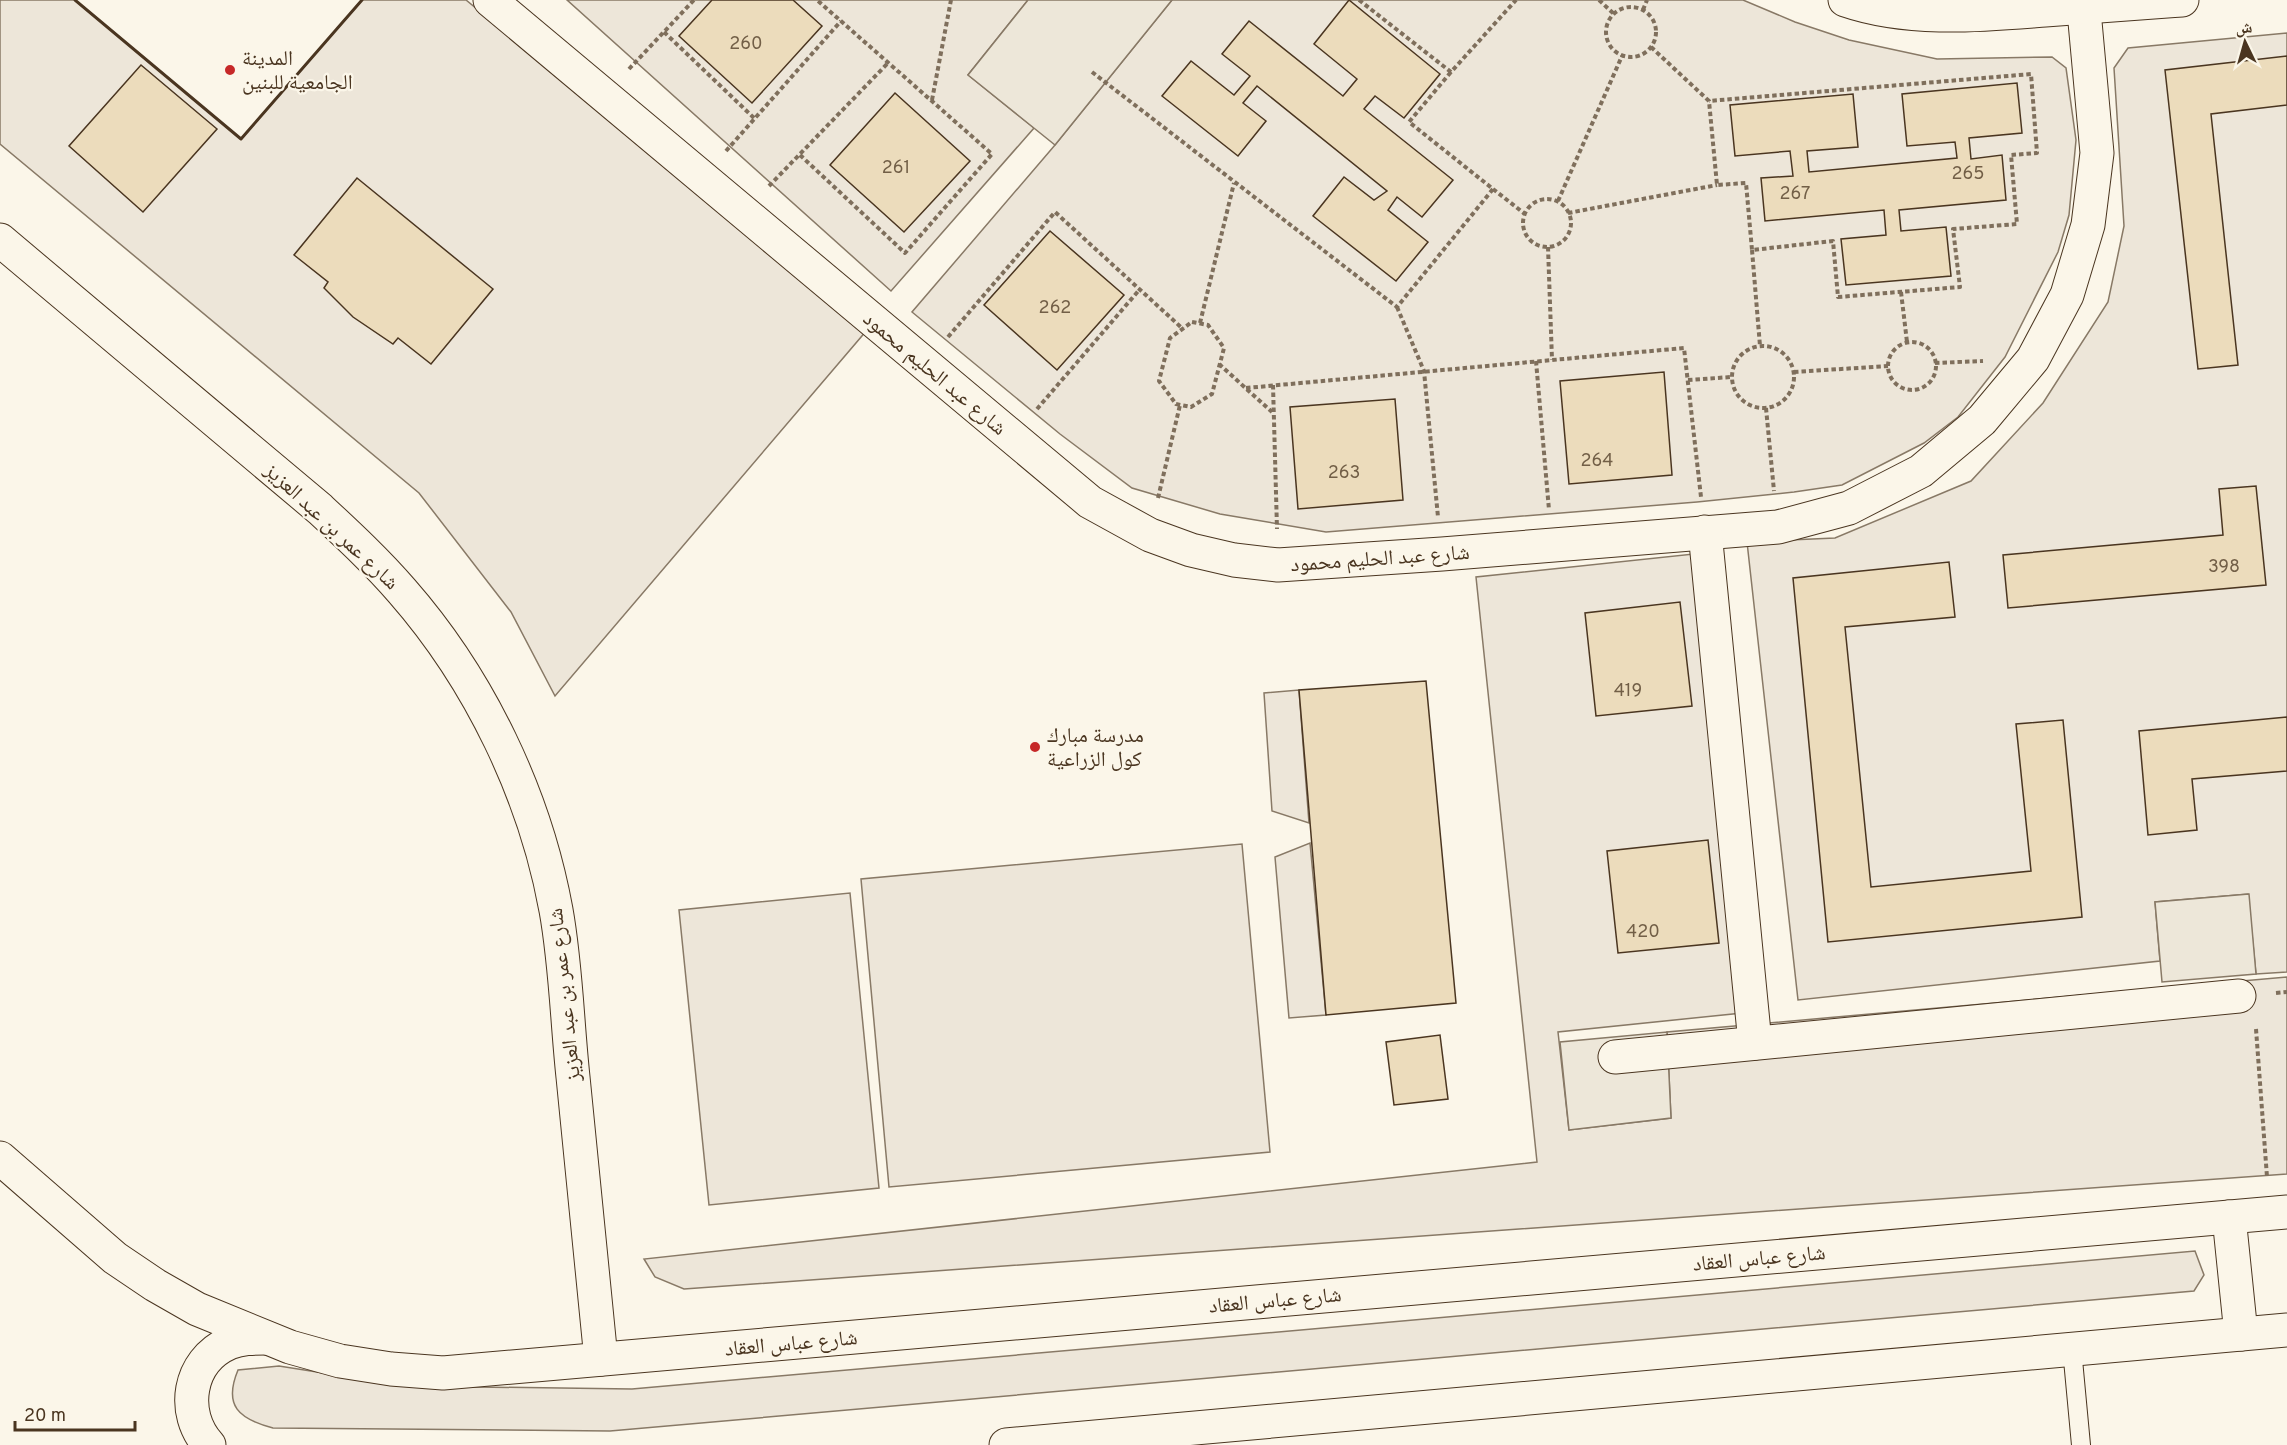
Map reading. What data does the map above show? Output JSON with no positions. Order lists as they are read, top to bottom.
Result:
{
  "streets": {
    "street": ["شارع عبد الحليم محمود", "شارع عمر بن عبد العزيز", "شارع عباس العقاد"]
  },
  "crossings": [
    ["شارع عمر بن عبد العزيز", "شارع عباس العقاد"]
  ],
  "places": ["المدينة الجامعية للبنين", "مدرسة مبارك كول الزراعية"],
  "house_numbers": [
    "260",
    "261",
    "265",
    "267",
    "262",
    "264",
    "263",
    "398",
    "419",
    "420"
  ],
  "scale_bar": "20 m",
  "north": "top"
}
